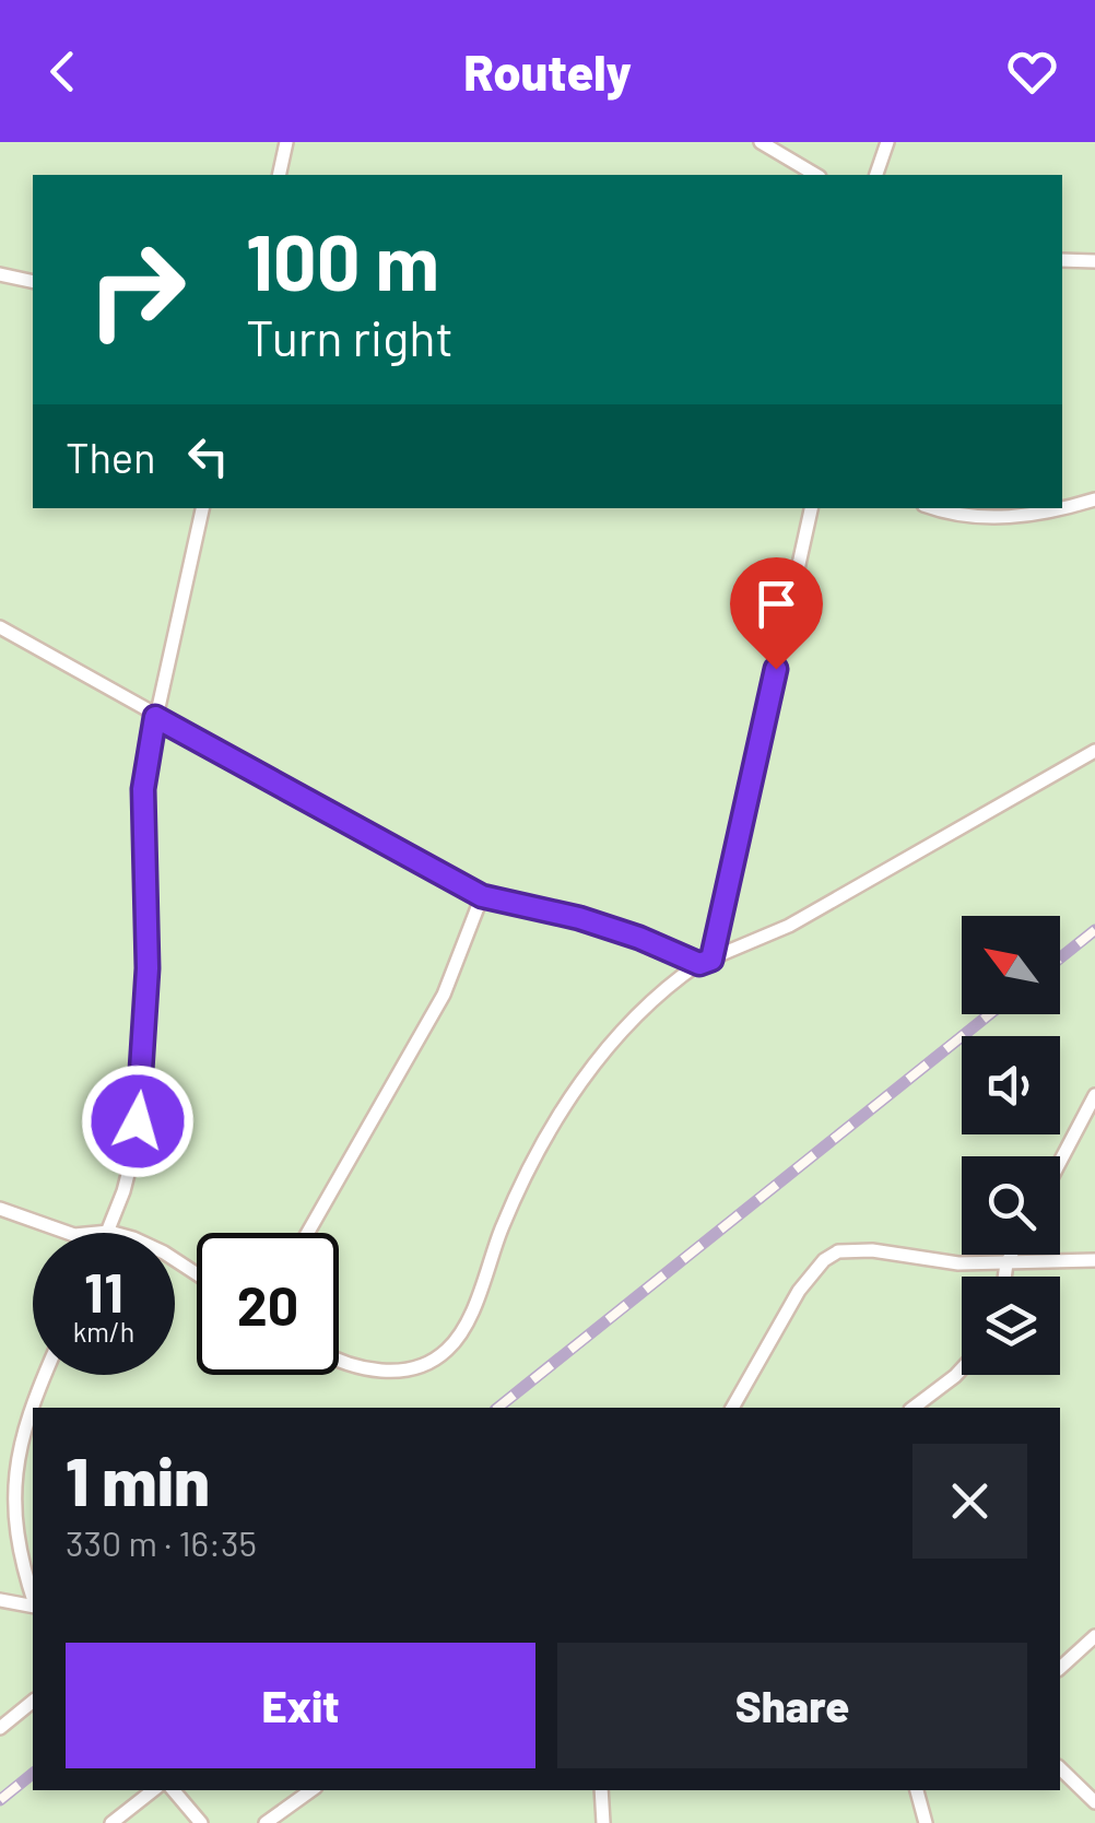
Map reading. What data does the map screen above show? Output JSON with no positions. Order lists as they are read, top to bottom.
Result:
{
  "north": "top left",
  "page": {
    "header": "Routely",
    "turn": ["100 m", "Turn right"],
    "then": "Then",
    "speed": "11 km/h",
    "limit": "20",
    "heading": ["1 min", "330 m · 16:35"],
    "buttons": ["Exit", "Share"]
  }
}
